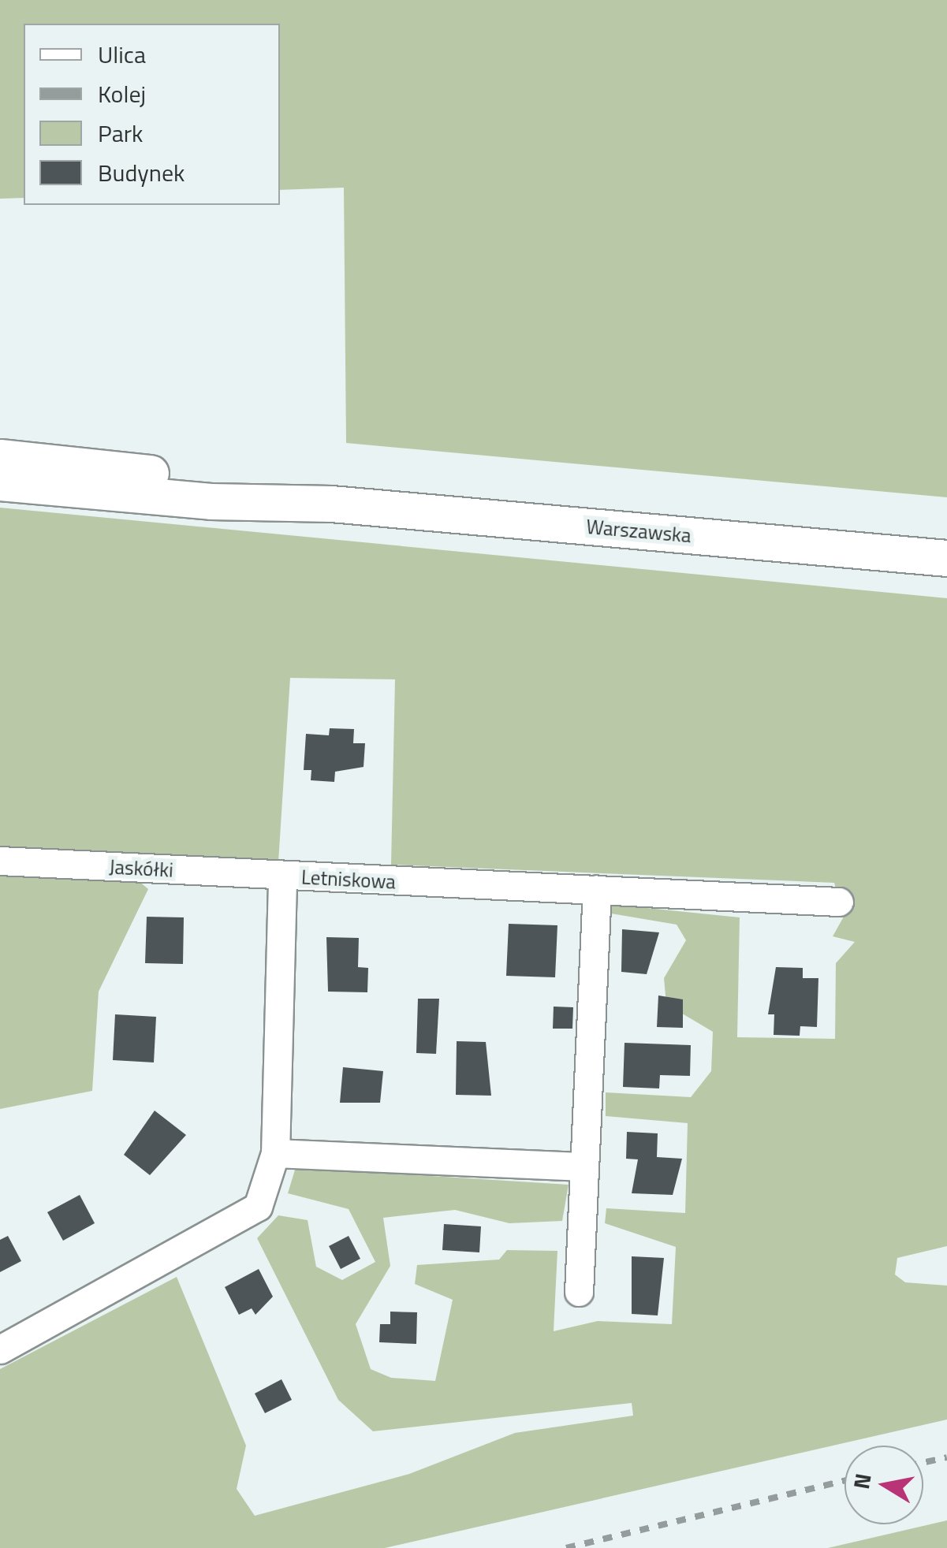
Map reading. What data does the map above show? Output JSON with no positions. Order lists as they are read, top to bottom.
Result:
{
  "streets": {
    "street": ["Warszawska", "Jaskółki", "Letniskowa"]
  },
  "crossings": [
    ["Jaskółki", "Letniskowa"]
  ],
  "legend": [
    "Ulica",
    "Kolej",
    "Park",
    "Budynek"
  ],
  "north": "left"
}
